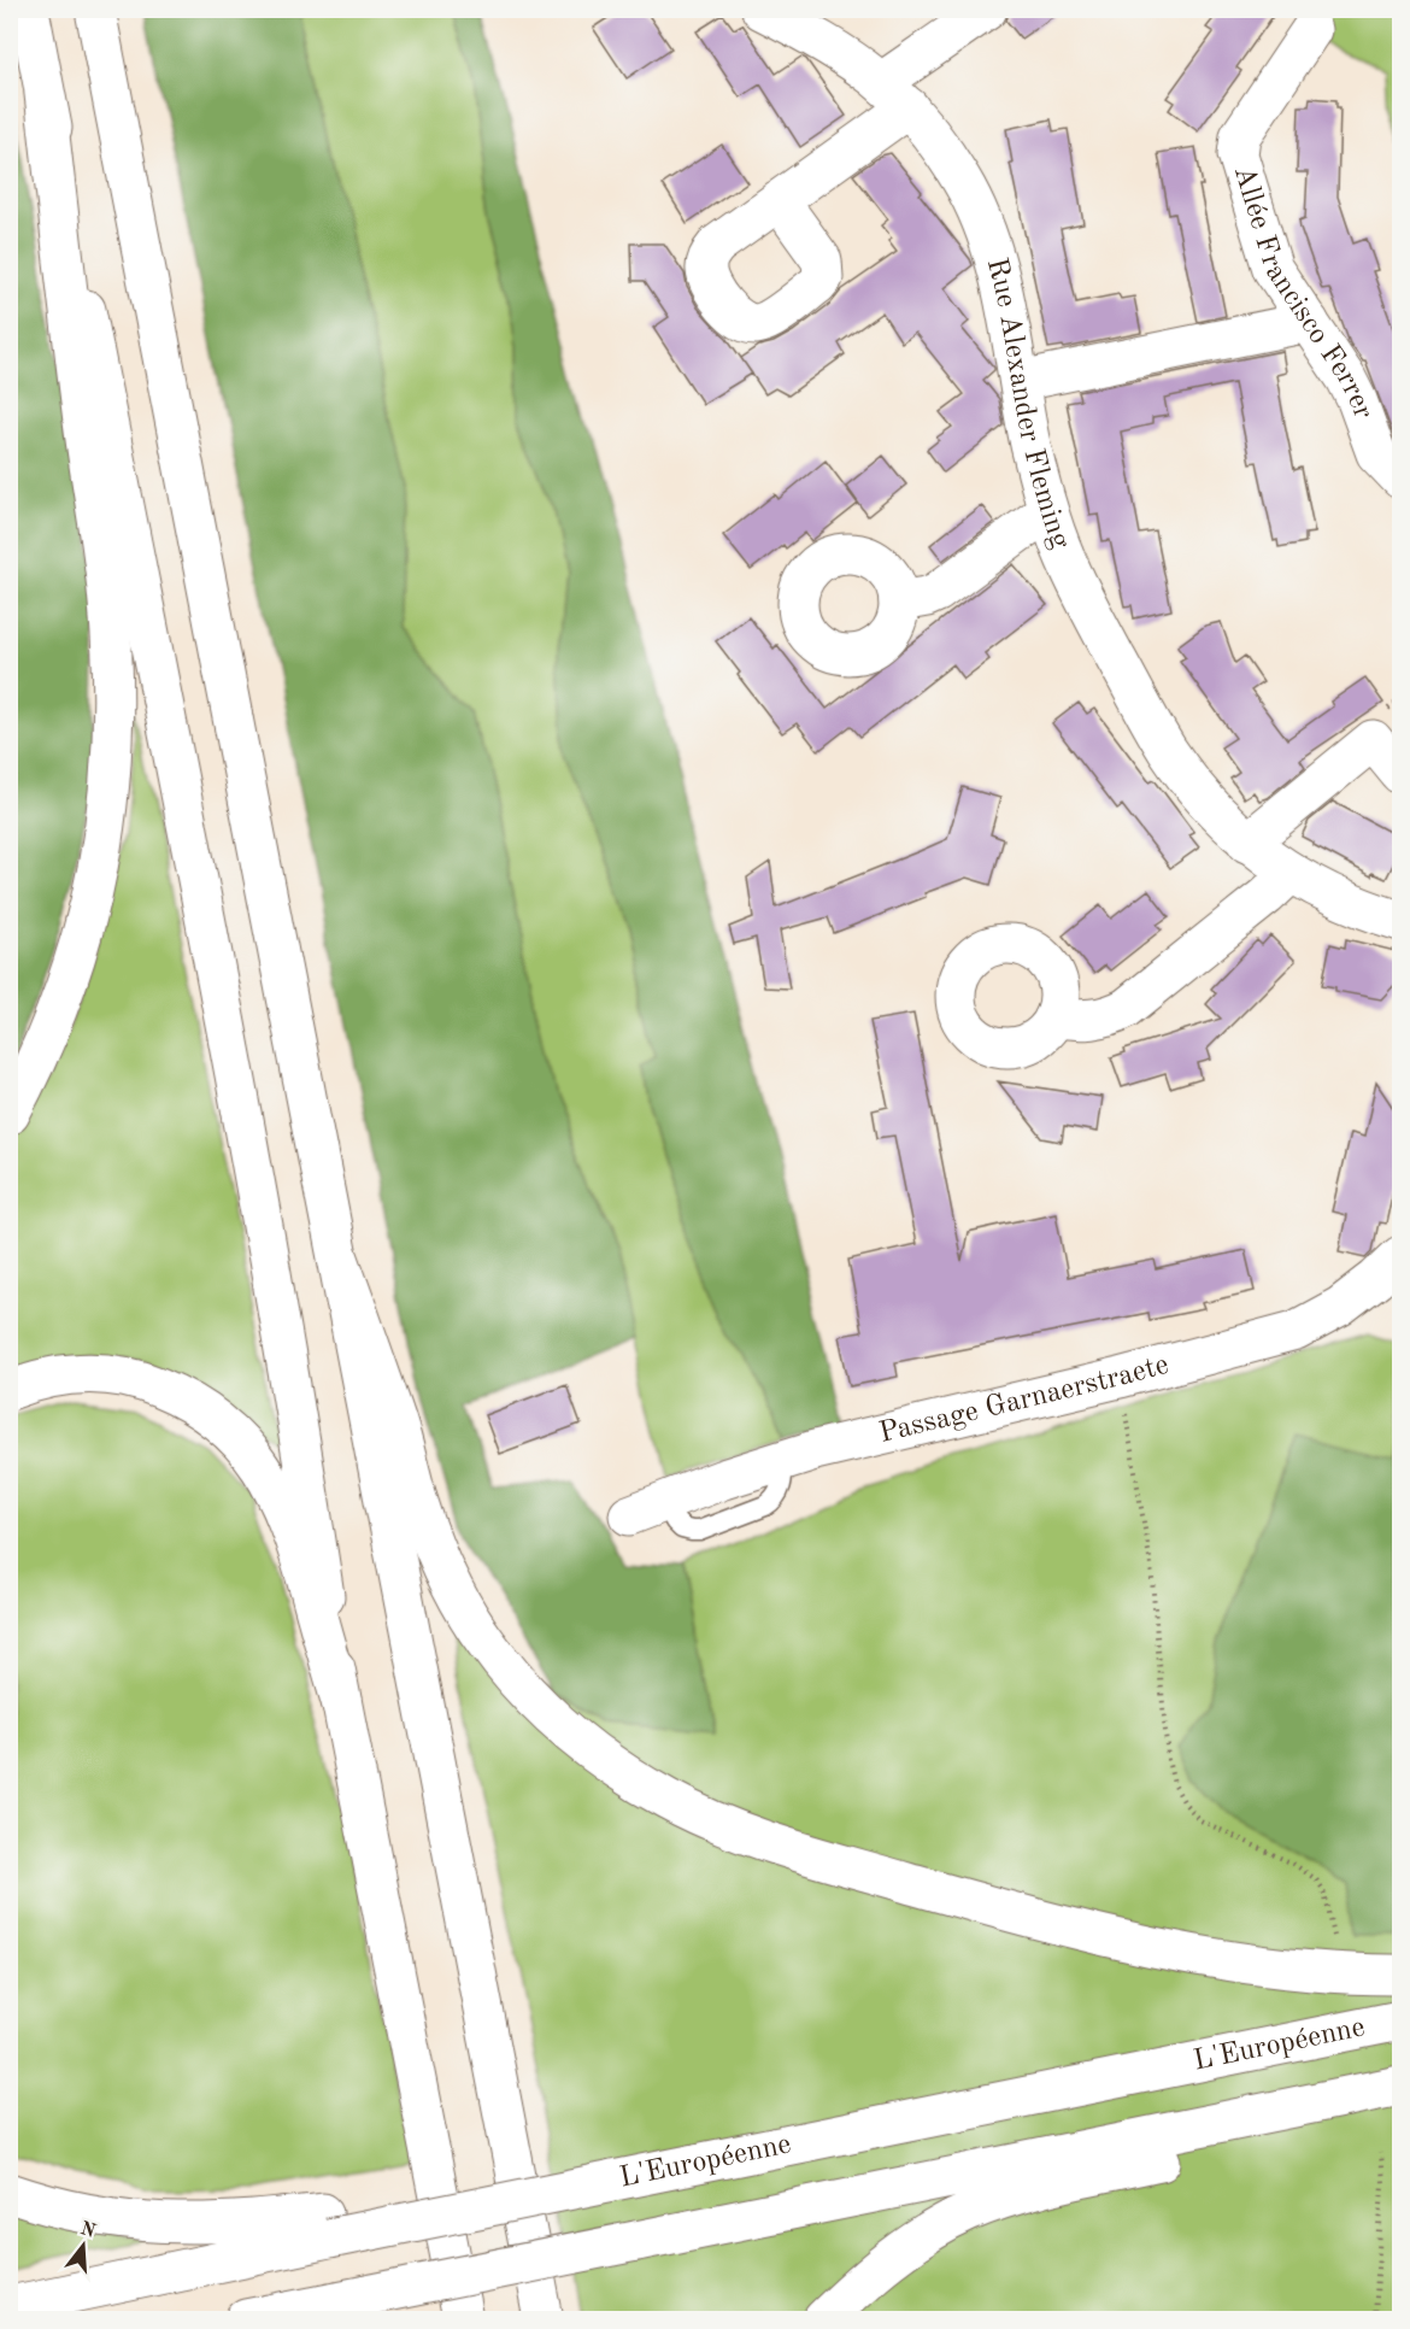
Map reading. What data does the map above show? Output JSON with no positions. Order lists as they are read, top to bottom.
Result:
{
  "streets": {
    "main road": [
      "Allée Francisco Ferrer",
      "Rue Alexander Fleming",
      "Passage Garnaerstraete",
      "L'Européenne"
    ]
  },
  "north": "top"
}
